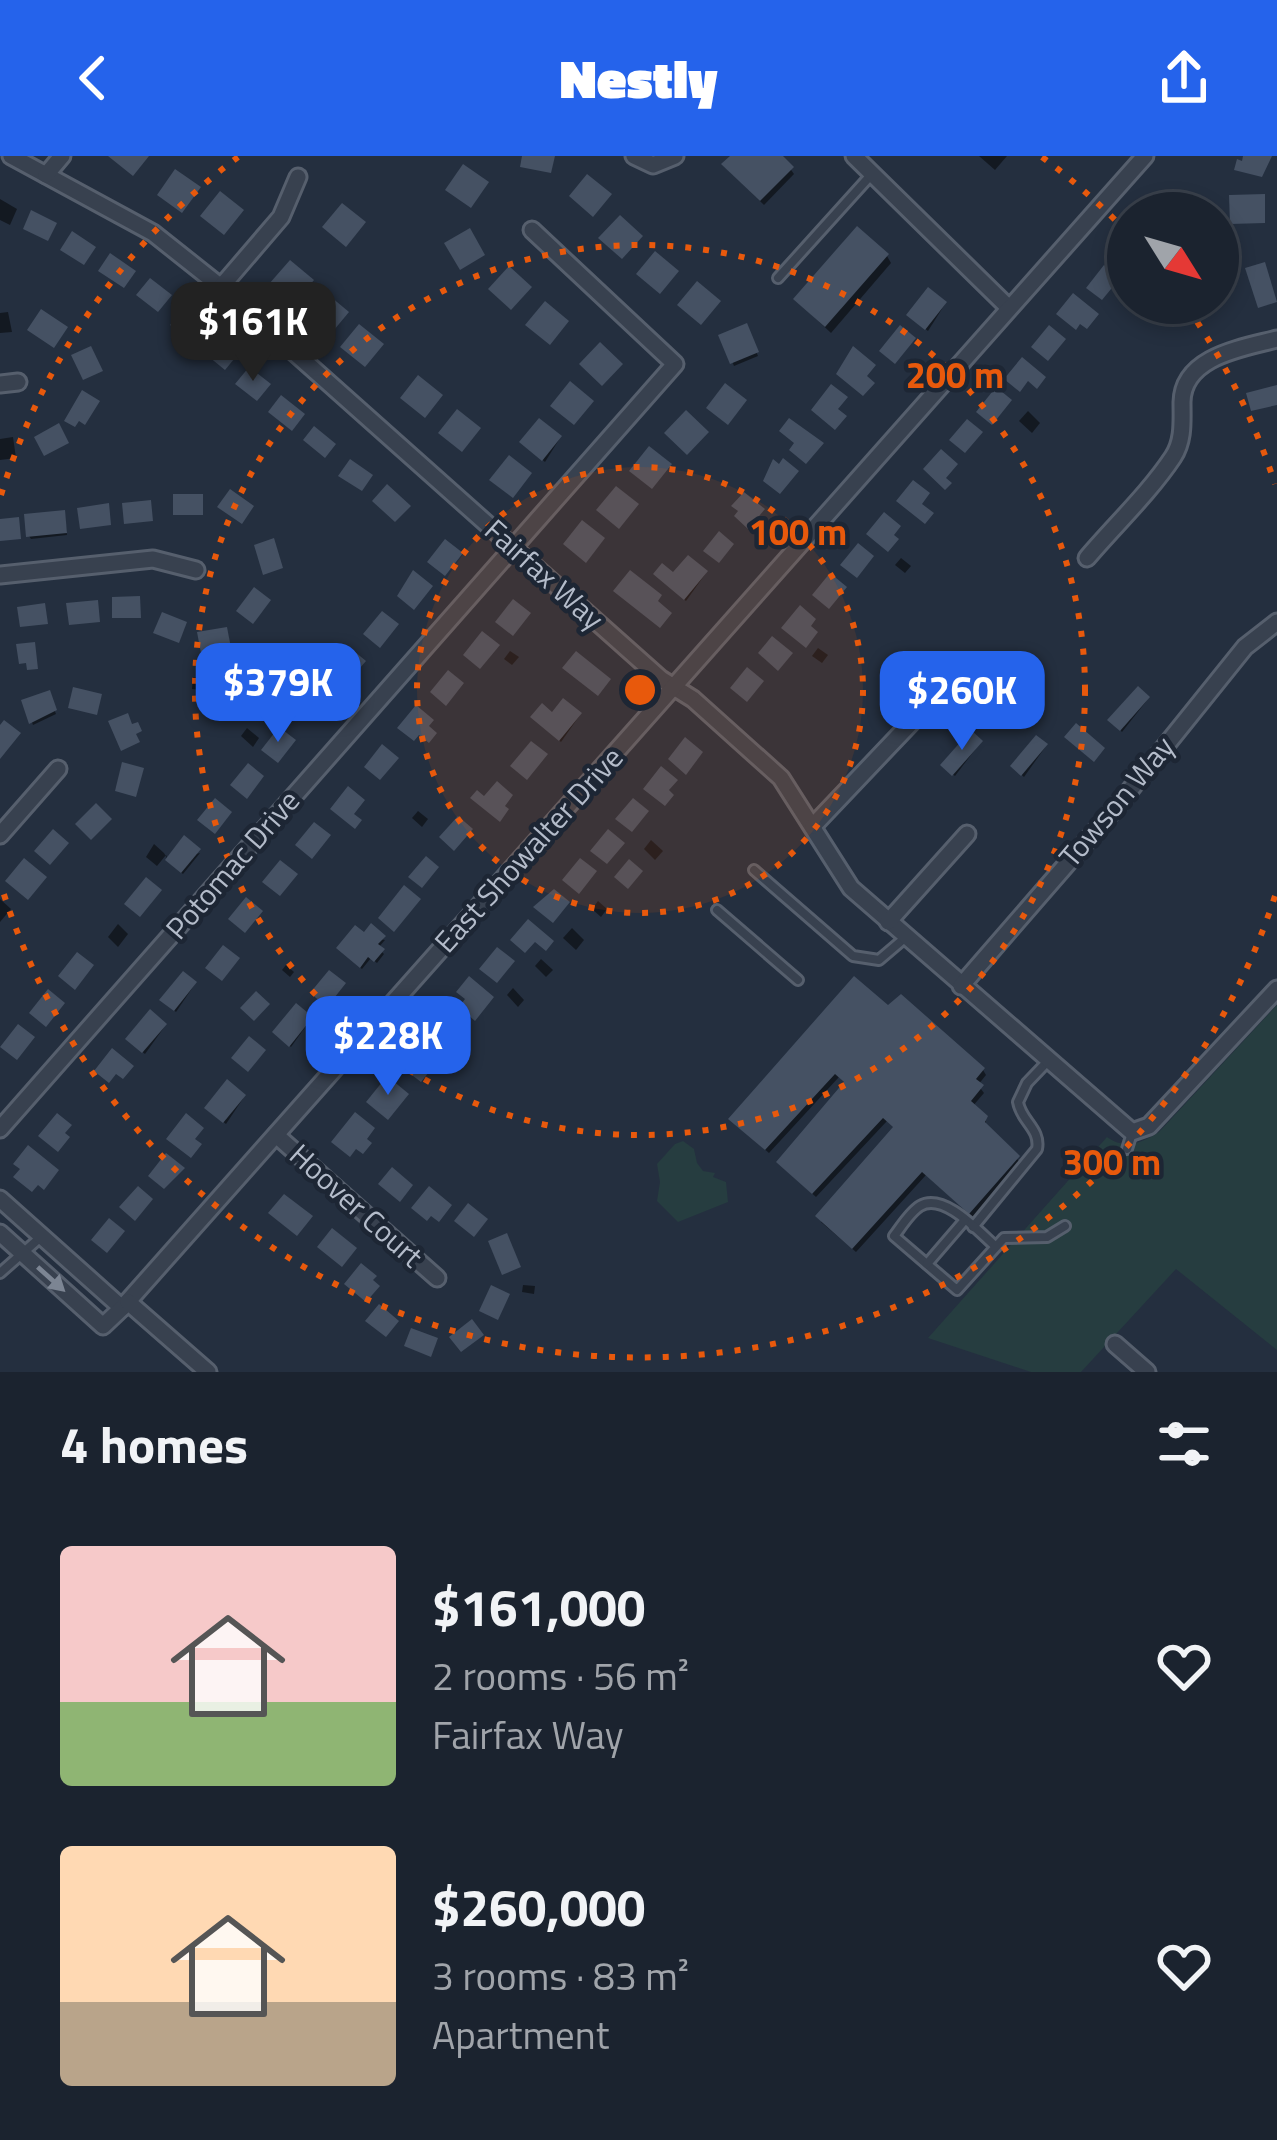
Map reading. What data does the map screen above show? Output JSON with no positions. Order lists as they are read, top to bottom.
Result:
{
  "streets": {
    "street": [
      "Fairfax Way",
      "Towson Way",
      "East Showalter Drive",
      "Potomac Drive",
      "Hoover Court"
    ]
  },
  "crossings": [
    ["Fairfax Way", "Towson Way"],
    ["Fairfax Way", "East Showalter Drive"],
    ["Fairfax Way", "Potomac Drive"],
    ["East Showalter Drive", "Hoover Court"]
  ],
  "north": "bottom right",
  "page": {
    "header": "Nestly",
    "price": [
      "$161K",
      "$379K",
      "$260K",
      "$228K"
    ],
    "heading": "4 homes",
    "list": [
      {
        "name": "$161,000",
        "note": "2 rooms · 56 m² · Fairfax Way"
      },
      {
        "name": "$260,000",
        "note": "3 rooms · 83 m² · Apartment"
      }
    ]
  },
  "rings": ["200 m", "100 m", "300 m"]
}
